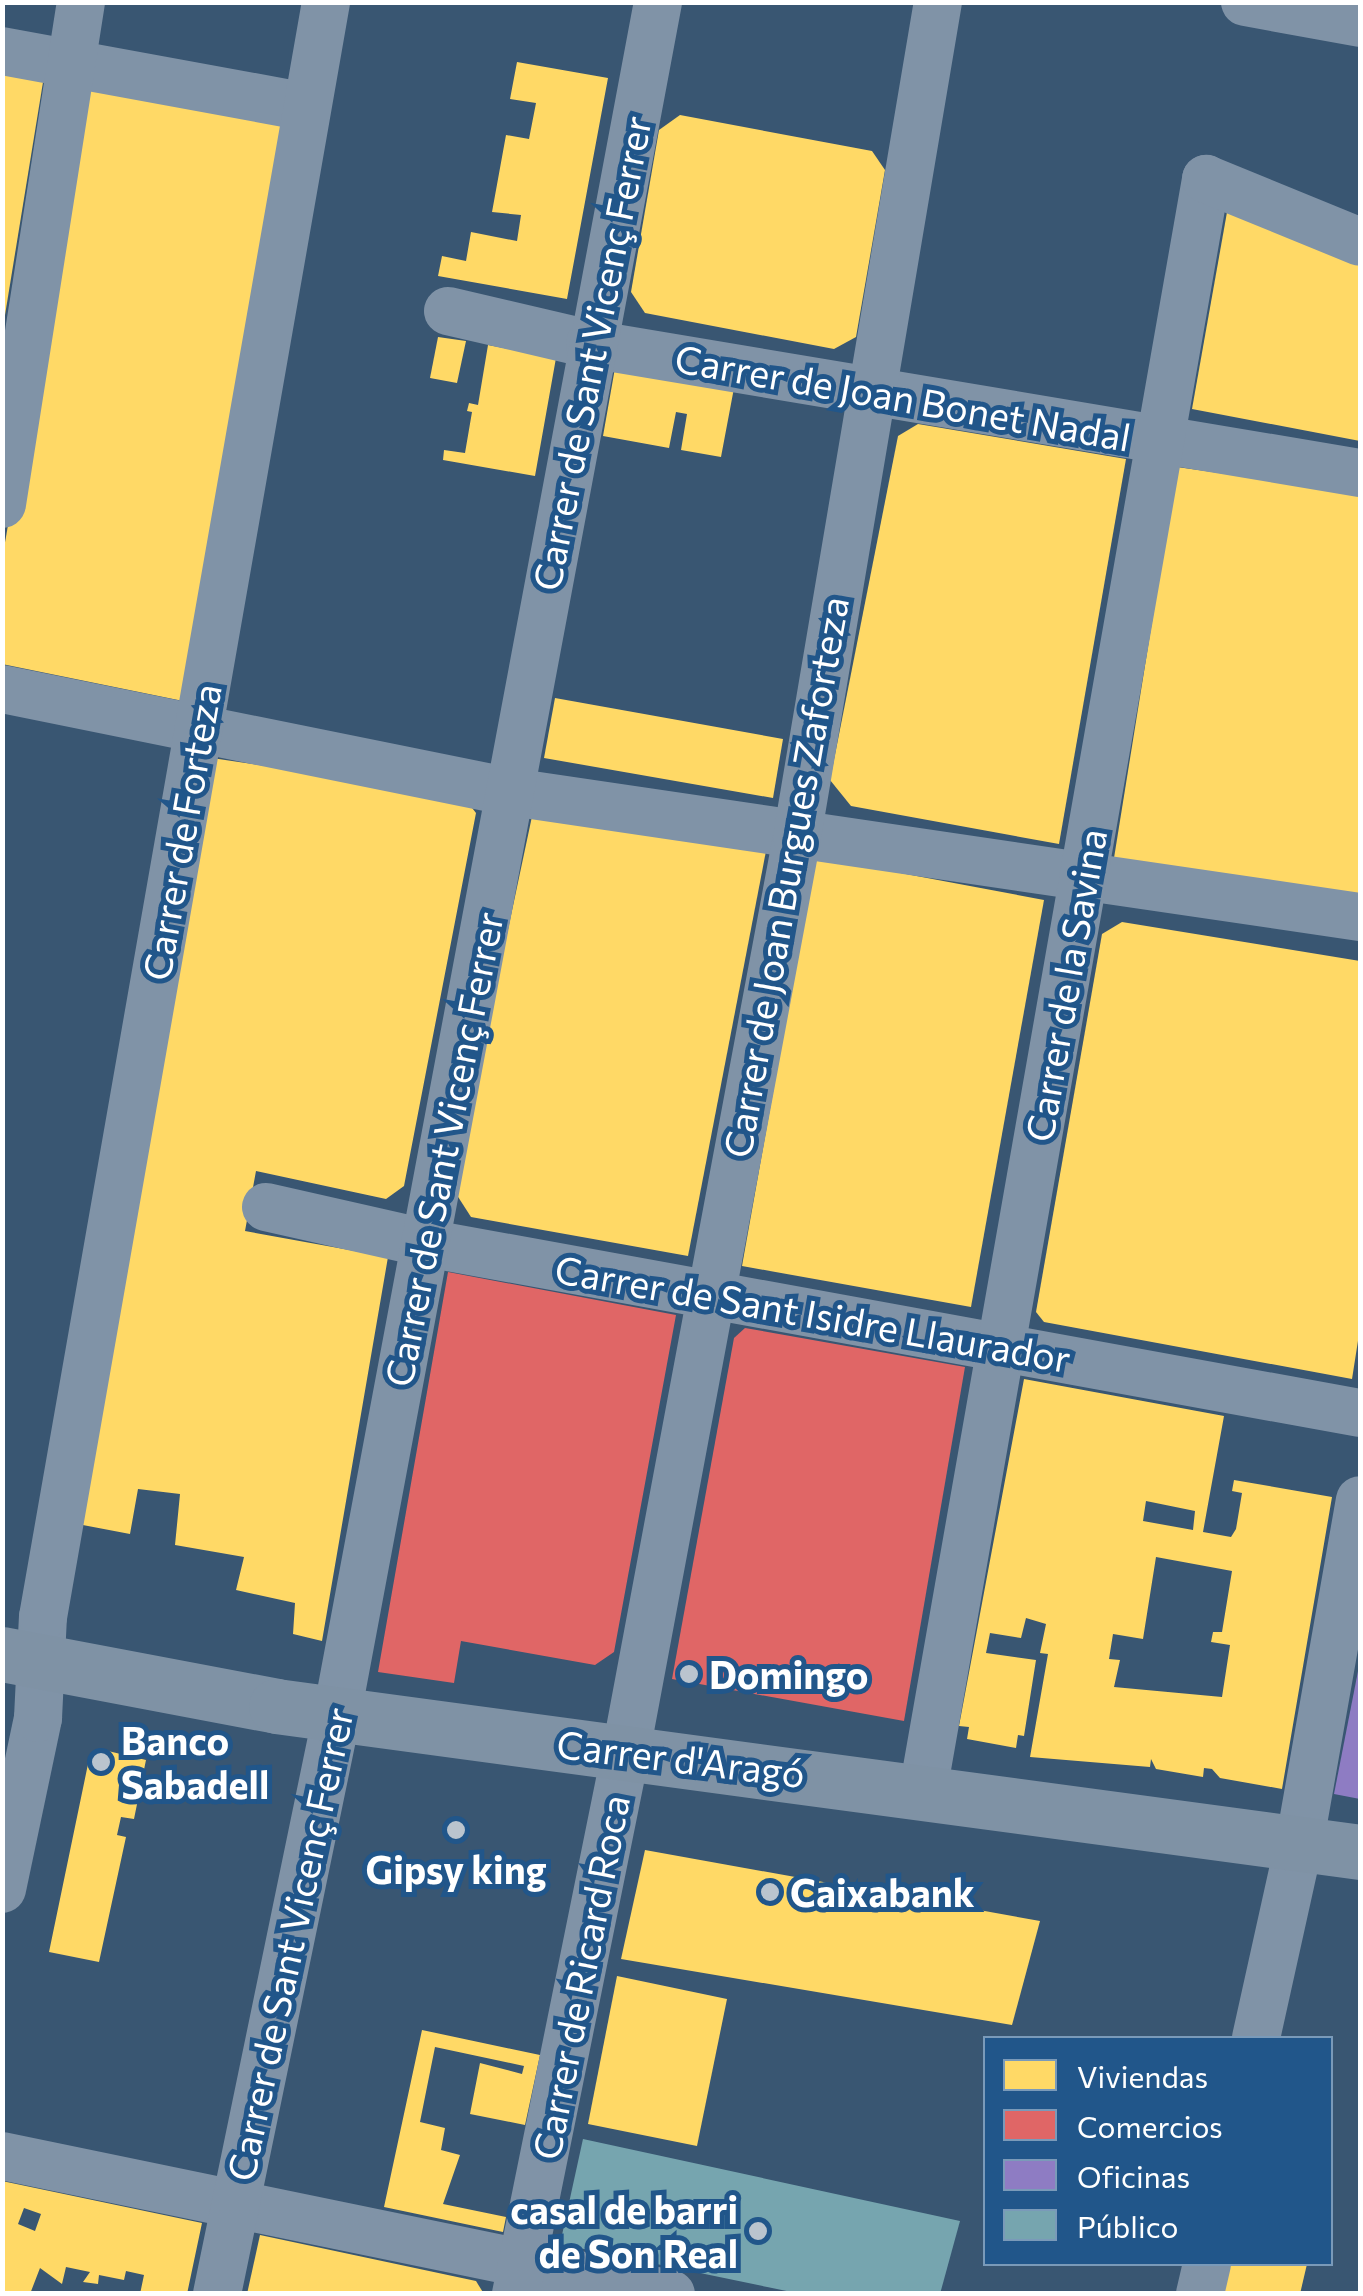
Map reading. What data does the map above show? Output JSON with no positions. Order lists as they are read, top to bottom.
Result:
{
  "streets": {
    "main road": ["Carrer d'Aragó"],
    "street": [
      "Carrer de Sant Vicenç Ferrer",
      "Carrer de Joan Bonet Nadal",
      "Carrer de Forteza",
      "Carrer de Joan Burgues Zaforteza",
      "Carrer de la Savina",
      "Carrer de Sant Isidre Llaurador",
      "Carrer de Ricard Roca"
    ]
  },
  "crossings": [
    ["Carrer de Sant Vicenç Ferrer", "Carrer de Joan Bonet Nadal"],
    ["Carrer de Sant Vicenç Ferrer", "Carrer de Sant Isidre Llaurador"],
    ["Carrer de Sant Vicenç Ferrer", "Carrer d'Aragó"],
    ["Carrer de Joan Bonet Nadal", "Carrer de Joan Burgues Zaforteza"],
    ["Carrer de Joan Bonet Nadal", "Carrer de la Savina"],
    ["Carrer de Forteza", "Carrer d'Aragó"],
    ["Carrer de Joan Burgues Zaforteza", "Carrer de Sant Isidre Llaurador"],
    ["Carrer de Joan Burgues Zaforteza", "Carrer d'Aragó"],
    ["Carrer de Joan Burgues Zaforteza", "Carrer de Ricard Roca"],
    ["Carrer de la Savina", "Carrer de Sant Isidre Llaurador"],
    ["Carrer de la Savina", "Carrer d'Aragó"],
    ["Carrer d'Aragó", "Carrer de Ricard Roca"]
  ],
  "places": [
    "Domingo",
    "Banco Sabadell",
    "Gipsy king",
    "Caixabank",
    "casal de barri de Son Real"
  ],
  "legend": [
    "Viviendas",
    "Comercios",
    "Oficinas",
    "Público"
  ]
}
